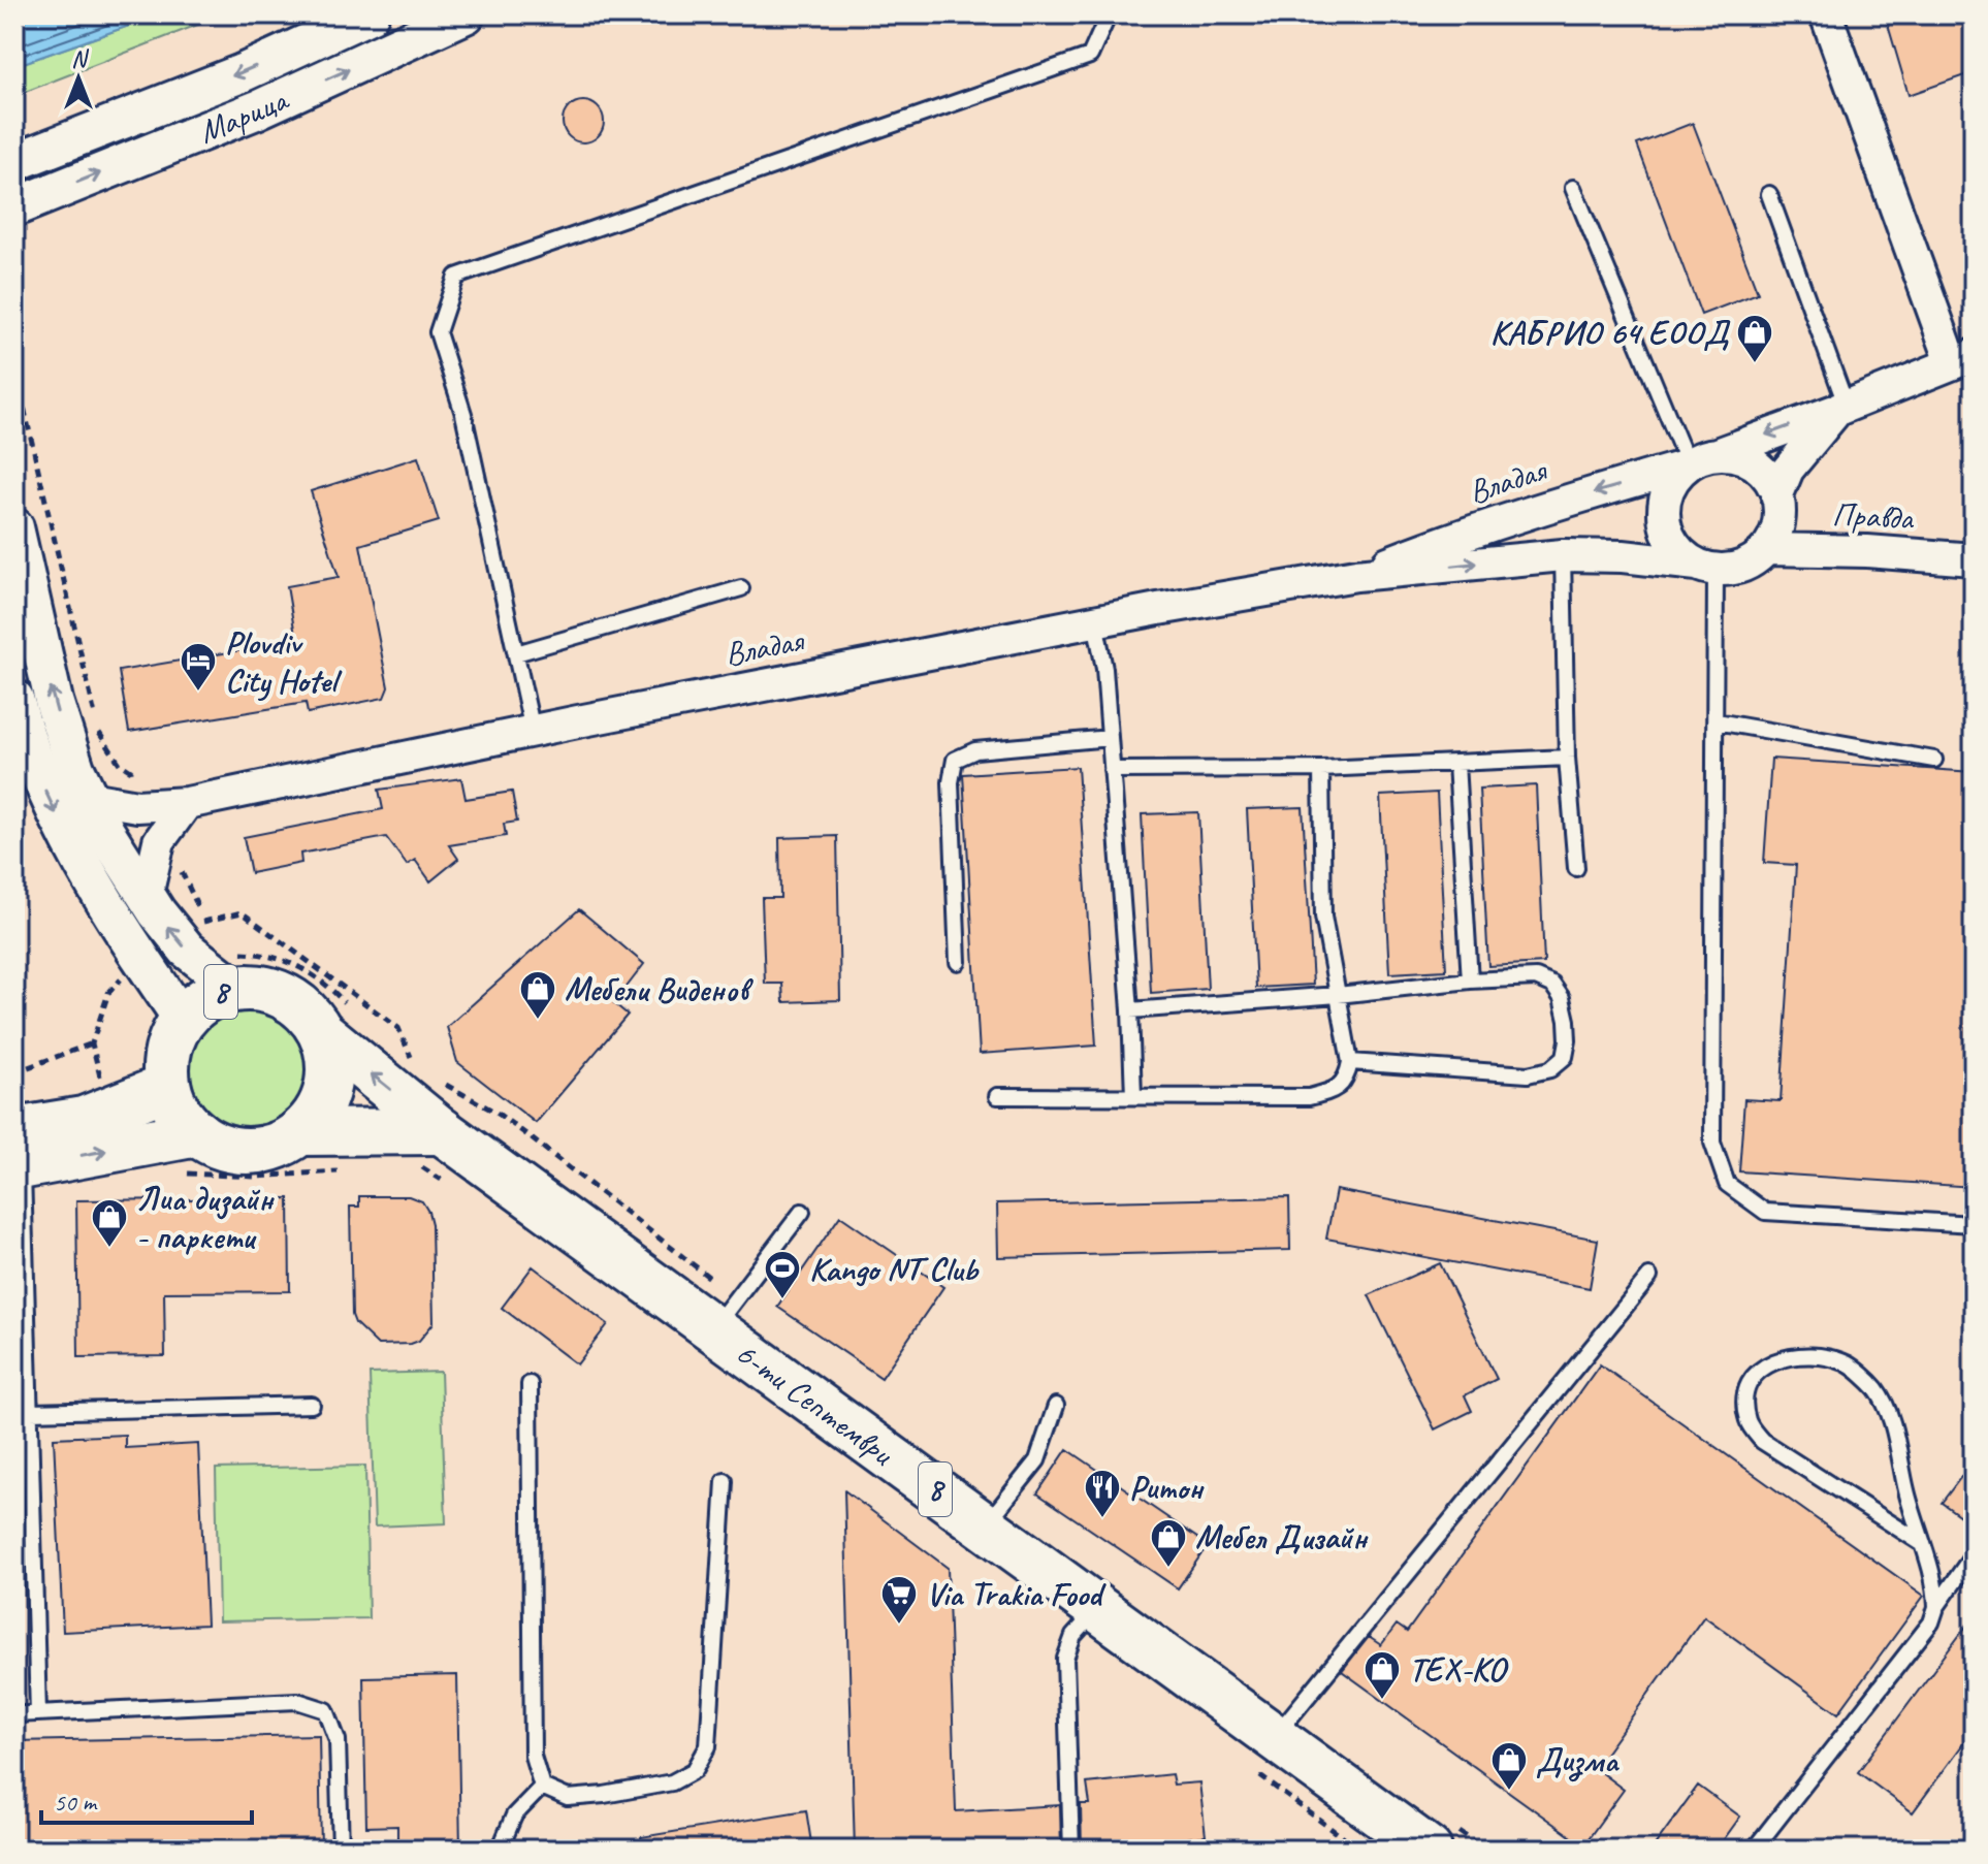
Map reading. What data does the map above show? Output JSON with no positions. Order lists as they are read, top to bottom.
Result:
{
  "streets": {
    "main road": ["8", "6-ти Септември"],
    "street": ["Марица", "Владая", "Правда"]
  },
  "crossings": [
    ["Владая", "Правда"],
    ["8", "6-ти Септември"]
  ],
  "places": {
    "shop": [
      "КАБРИО 64 ЕООД",
      "Мебели Виденов",
      "Лиа дизайн - паркети",
      "Мебел Дизайн",
      "ТЕХ-КО",
      "Дизма"
    ],
    "hotel": ["Plovdiv City Hotel"],
    "sports": ["Kango NT Club"],
    "restaurant": ["Ритон"],
    "supermarket": ["Via Trakia Food"]
  },
  "scale_bar": "50 m",
  "north": "top"
}
